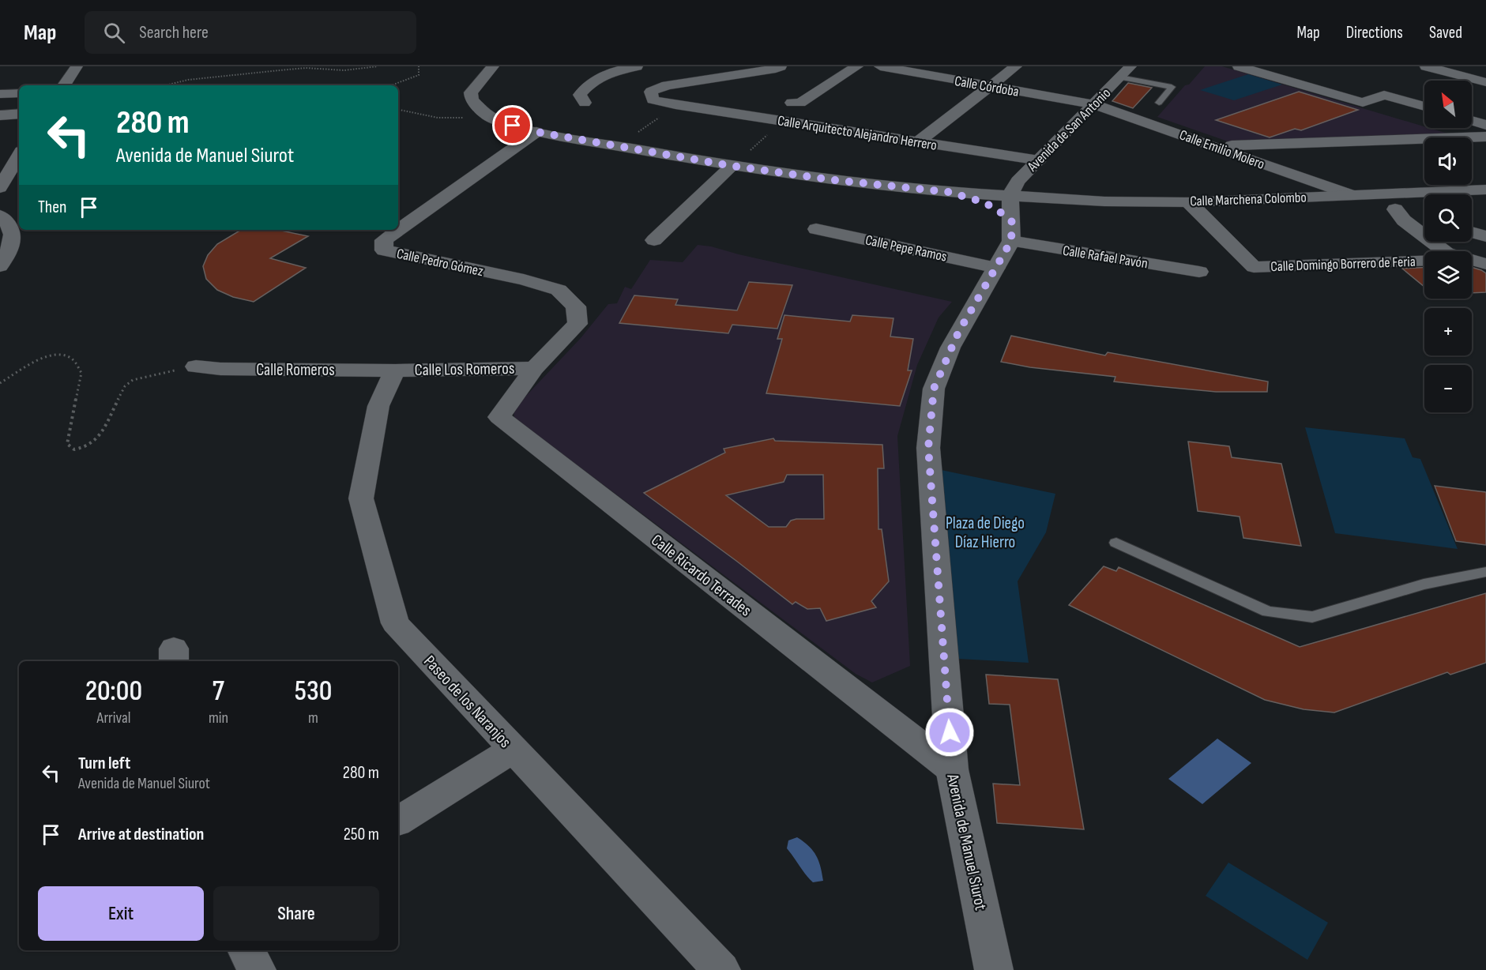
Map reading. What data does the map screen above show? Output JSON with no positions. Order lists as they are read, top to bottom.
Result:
{
  "streets": {
    "street": [
      "Calle Córdoba",
      "Avenida de San Antonio",
      "Calle Arquitecto Alejandro Herrero",
      "Calle Emilio Molero",
      "Calle Marchena Colombo",
      "Calle Pepe Ramos",
      "Calle Rafael Pavón",
      "Calle Pedro Gómez",
      "Calle Domingo Borrero de Feria",
      "Calle Los Romeros",
      "Calle Romeros",
      "Calle Ricardo Terrades",
      "Paseo de los Naranjos",
      "Avenida de Manuel Siurot"
    ]
  },
  "crossings": [
    ["Calle Córdoba", "Avenida de San Antonio"],
    ["Calle Córdoba", "Calle Emilio Molero"],
    ["Avenida de San Antonio", "Calle Arquitecto Alejandro Herrero"],
    ["Avenida de San Antonio", "Calle Emilio Molero"],
    ["Avenida de San Antonio", "Calle Marchena Colombo"],
    ["Calle Emilio Molero", "Calle Marchena Colombo"],
    ["Calle Marchena Colombo", "Calle Domingo Borrero de Feria"],
    ["Calle Pepe Ramos", "Avenida de Manuel Siurot"],
    ["Calle Rafael Pavón", "Avenida de Manuel Siurot"],
    ["Calle Pedro Gómez", "Calle Los Romeros"],
    ["Calle Pedro Gómez", "Calle Ricardo Terrades"],
    ["Calle Los Romeros", "Calle Romeros"],
    ["Calle Los Romeros", "Calle Ricardo Terrades"],
    ["Calle Los Romeros", "Paseo de los Naranjos"],
    ["Calle Romeros", "Paseo de los Naranjos"],
    ["Calle Ricardo Terrades", "Avenida de Manuel Siurot"]
  ],
  "parks": ["Plaza de Diego Díaz Hierro"],
  "north": "top left",
  "page": {
    "header": "Map",
    "search": "Search here",
    "nav": ["Map", "Directions", "Saved"],
    "map_buttons": ["+", "−"],
    "turn": ["280 m", "Avenida de Manuel Siurot"],
    "then": "Then",
    "eta": [
      "20:00",
      "Arrival",
      "7",
      "min",
      "530",
      "m"
    ],
    "list": [
      {
        "name": "Turn left",
        "note": "Avenida de Manuel Siurot",
        "value": "280 m"
      },
      {
        "name": "Arrive at destination",
        "value": "250 m"
      }
    ],
    "buttons": ["Exit", "Share"]
  }
}
